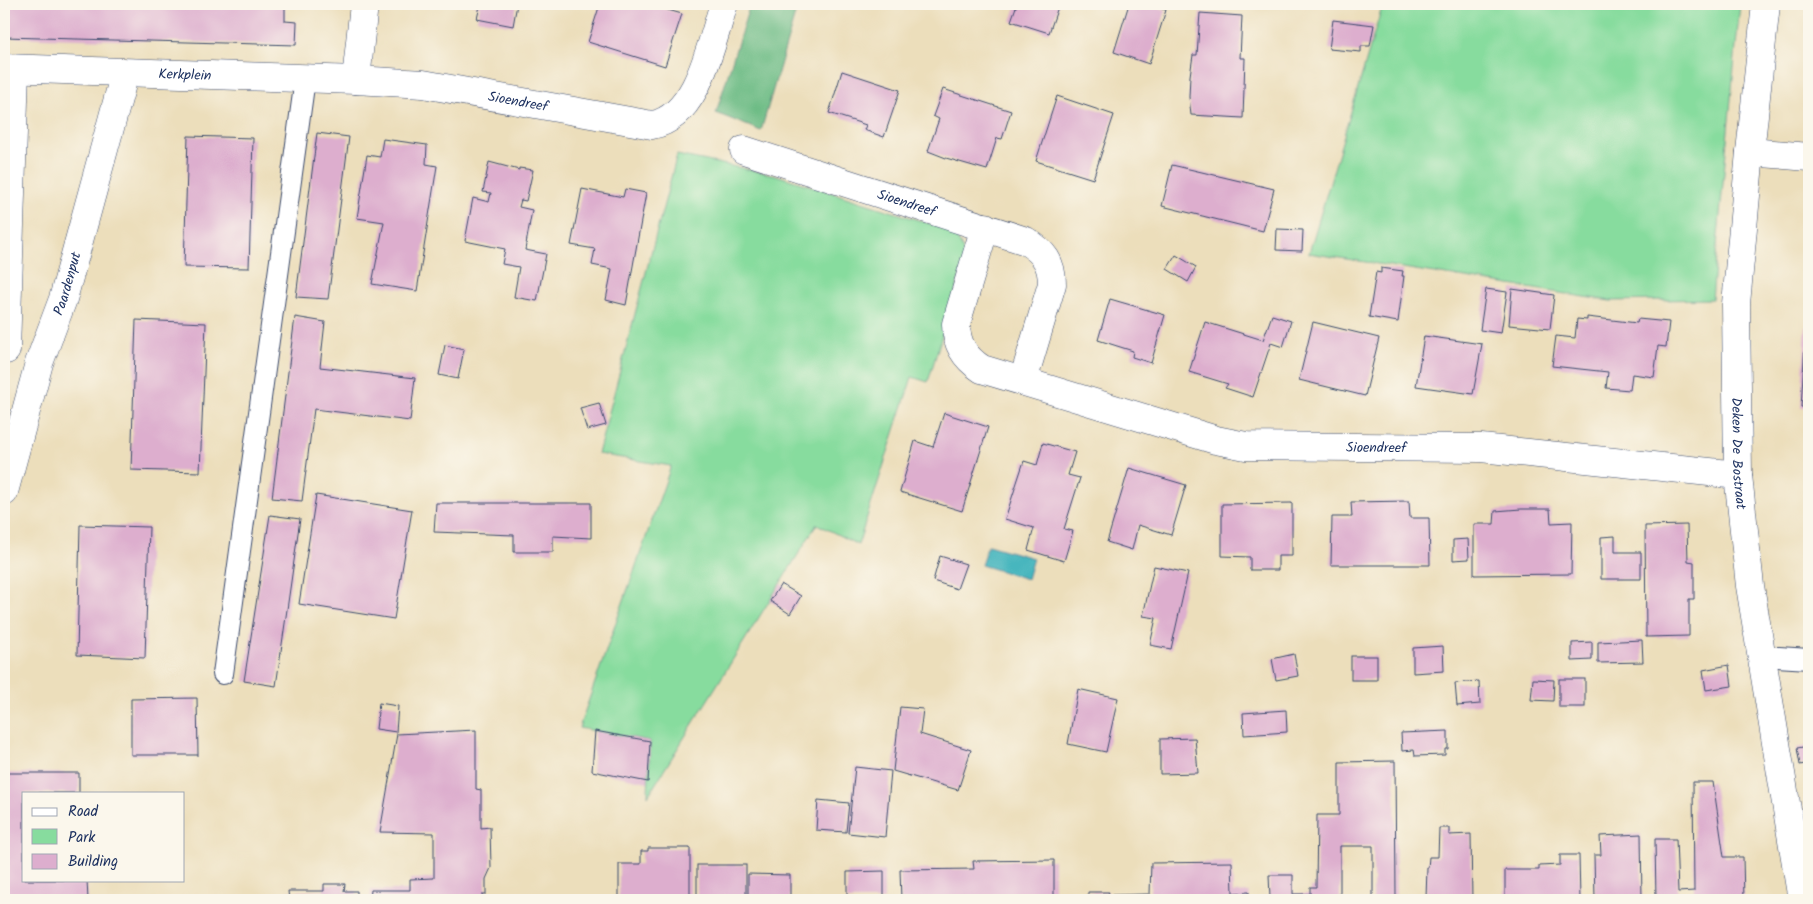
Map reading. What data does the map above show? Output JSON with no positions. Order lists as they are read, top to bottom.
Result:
{
  "streets": {
    "street": [
      "Kerkplein",
      "Sioendreef",
      "Paardenput",
      "Deken De Bostraat"
    ]
  },
  "crossings": [
    ["Kerkplein", "Sioendreef"],
    ["Kerkplein", "Paardenput"],
    ["Sioendreef", "Deken De Bostraat"]
  ],
  "legend": ["Road", "Park", "Building"]
}
